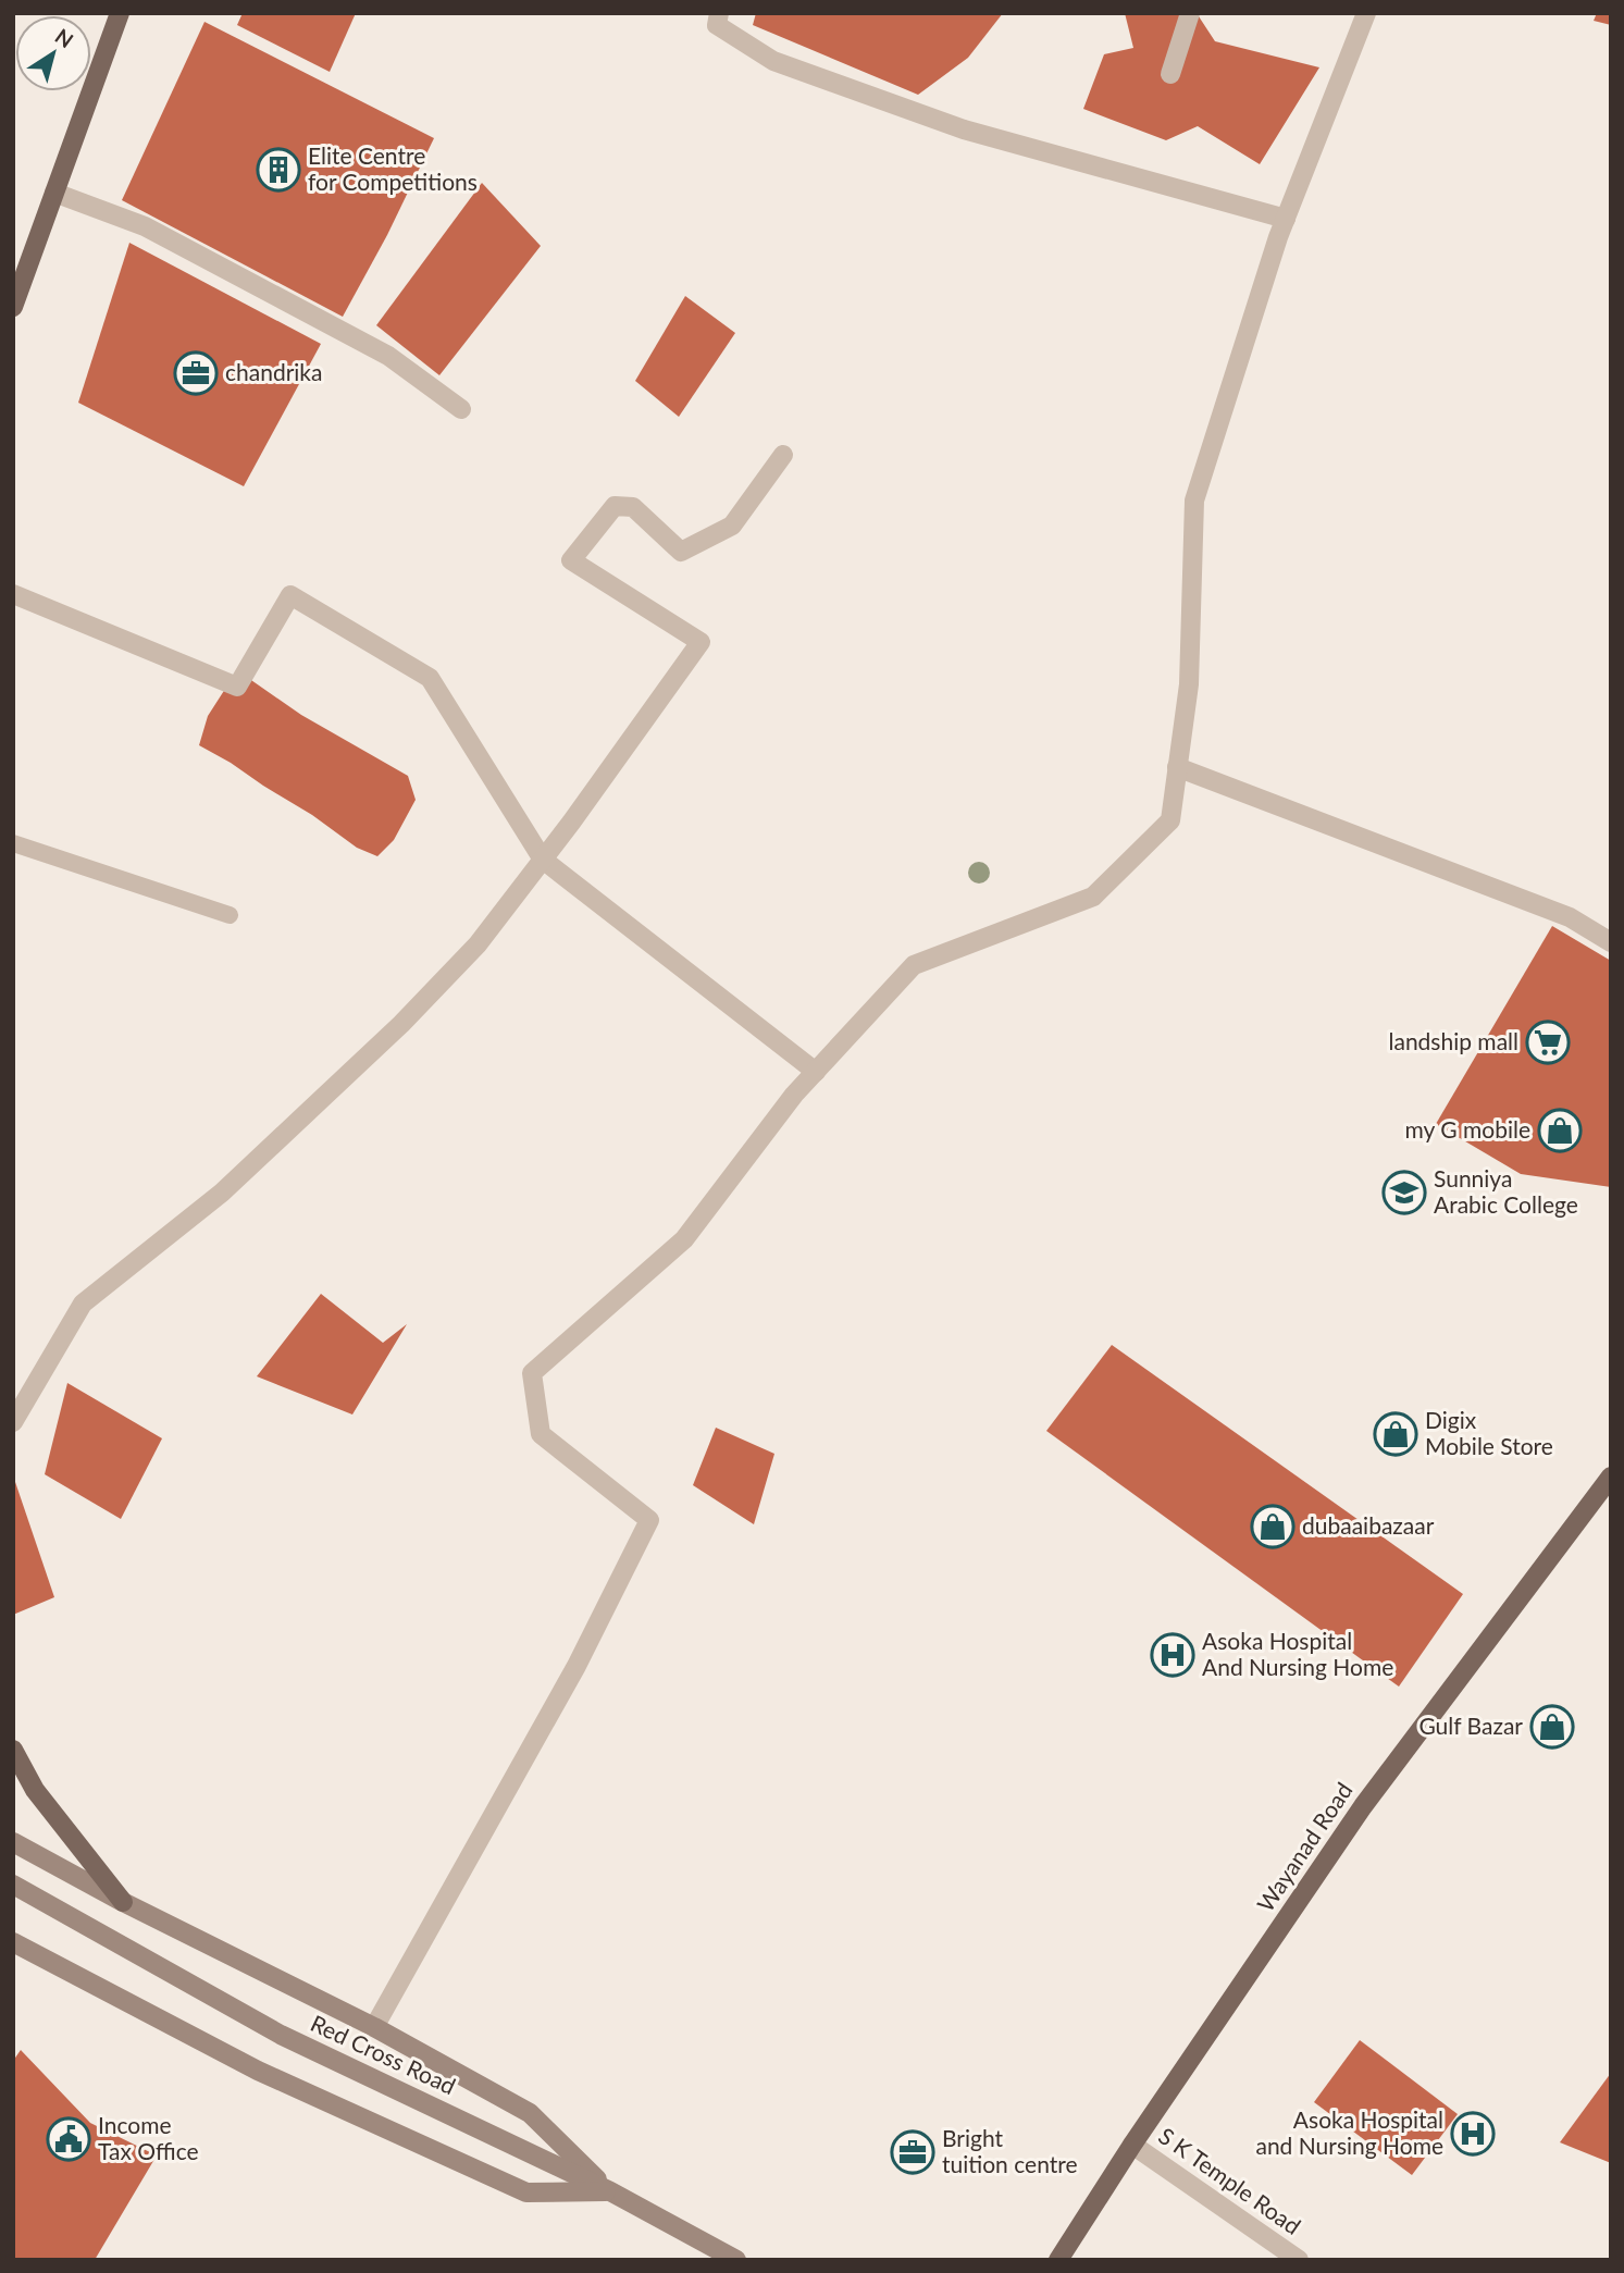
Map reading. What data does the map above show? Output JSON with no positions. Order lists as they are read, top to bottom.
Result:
{
  "streets": {
    "main road": ["Wayanad Road", "Red Cross Road"],
    "street": ["S K Temple Road"]
  },
  "crossings": [
    ["Wayanad Road", "S K Temple Road"]
  ],
  "places": {
    "building": ["Elite Centre for Competitions"],
    "office": ["chandrika", "Bright tuition centre"],
    "supermarket": ["landship mall"],
    "shop": [
      "my G mobile",
      "Digix Mobile Store",
      "dubaaibazaar",
      "Gulf Bazar"
    ],
    "school or university": ["Sunniya Arabic College"],
    "hospital": ["Asoka Hospital And Nursing Home", "Asoka Hospital and Nursing Home"],
    "public building": ["Income Tax Office"]
  },
  "north": "top right"
}
